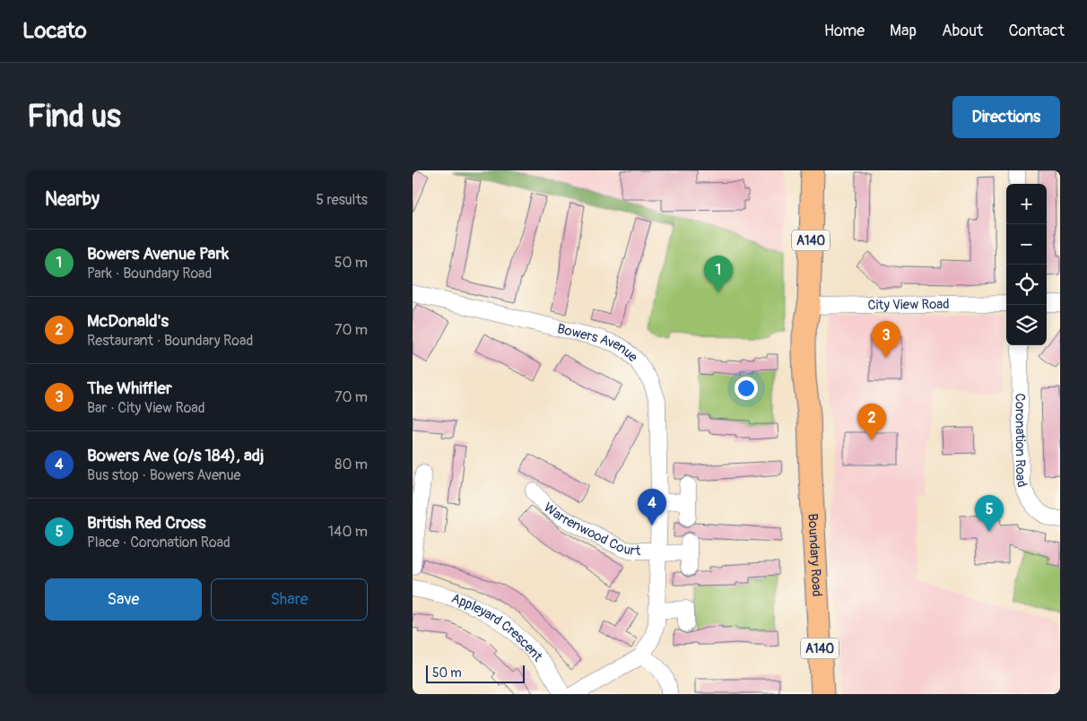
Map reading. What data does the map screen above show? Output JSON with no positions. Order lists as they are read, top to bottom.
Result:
{
  "streets": {
    "highway": ["A140", "Boundary Road"],
    "street": [
      "City View Road",
      "Bowers Avenue",
      "Coronation Road",
      "Warrenwood Court",
      "Appleyard Crescent"
    ]
  },
  "crossings": [
    ["City View Road", "Boundary Road"],
    ["Bowers Avenue", "Warrenwood Court"]
  ],
  "scale_bar": "50 m",
  "page": {
    "header": "Locato",
    "nav": [
      "Home",
      "Map",
      "About",
      "Contact"
    ],
    "buttons": [
      "Directions",
      ["Save", "Share"]
    ],
    "title": "Find us",
    "heading": ["Nearby", "5 results"],
    "map_buttons": ["+", "−"],
    "list": [
      {
        "mark": "1",
        "name": "Bowers Avenue Park",
        "note": "Park · Boundary Road",
        "value": "50 m"
      },
      {
        "mark": "2",
        "name": "McDonald's",
        "note": "Restaurant · Boundary Road",
        "value": "70 m"
      },
      {
        "mark": "3",
        "name": "The Whiffler",
        "note": "Bar · City View Road",
        "value": "70 m"
      },
      {
        "mark": "4",
        "name": "Bowers Ave (o/s 184), adj",
        "note": "Bus stop · Bowers Avenue",
        "value": "80 m"
      },
      {
        "mark": "5",
        "name": "British Red Cross",
        "note": "Place · Coronation Road",
        "value": "140 m"
      }
    ],
    "pins": [
      "1",
      "3",
      "2",
      "4",
      "5"
    ],
    "scale": "50 m"
  }
}
